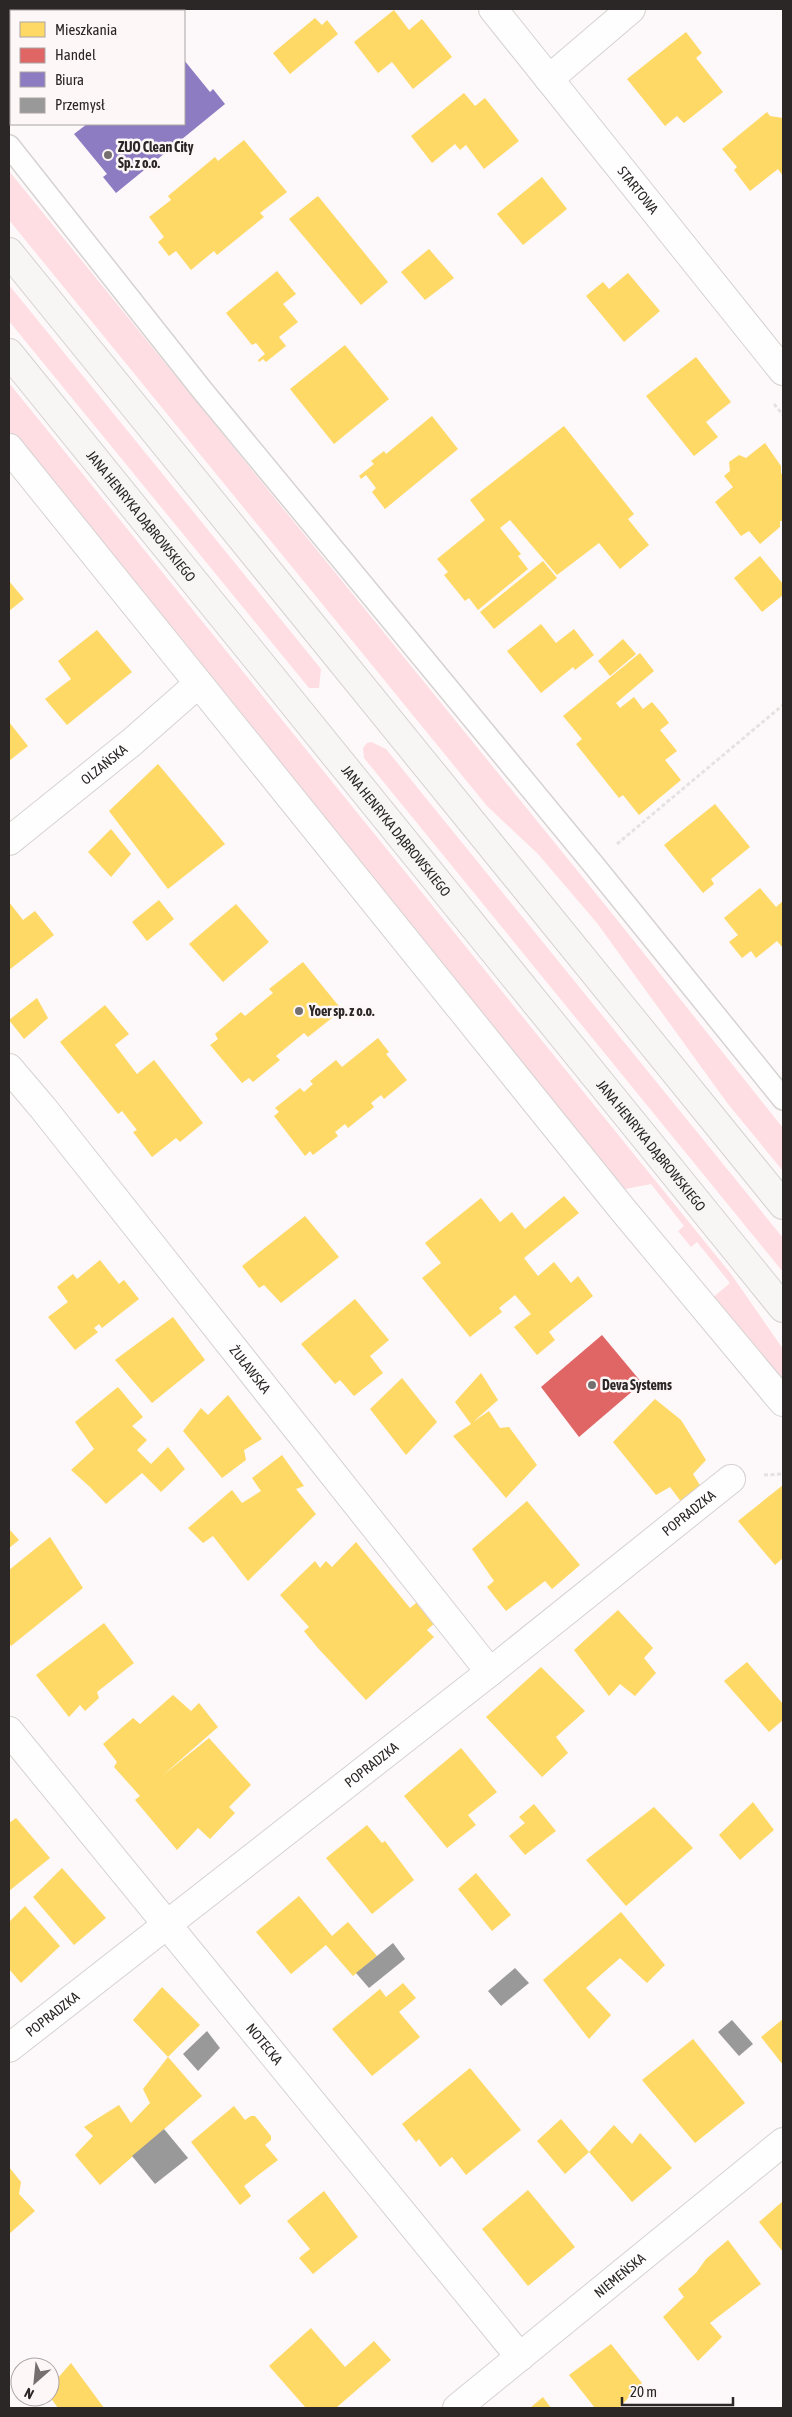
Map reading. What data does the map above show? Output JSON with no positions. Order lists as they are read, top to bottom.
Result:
{
  "streets": {
    "main road": ["JANA HENRYKA DĄBROWSKIEGO"],
    "street": [
      "STARTOWA",
      "OLZAŃSKA",
      "ŻUŁAWSKA",
      "POPRADZKA",
      "NOTECKA",
      "NIEMEŃSKA"
    ]
  },
  "crossings": [
    ["ŻUŁAWSKA", "POPRADZKA"],
    ["POPRADZKA", "NOTECKA"],
    ["NOTECKA", "NIEMEŃSKA"]
  ],
  "places": ["ZUO Clean City Sp. z o.o.", "Yoer sp. z o.o.", "Deva Systems"],
  "legend": [
    "Mieszkania",
    "Handel",
    "Biura",
    "Przemysł"
  ],
  "scale_bar": "20 m",
  "north": "bottom left"
}
